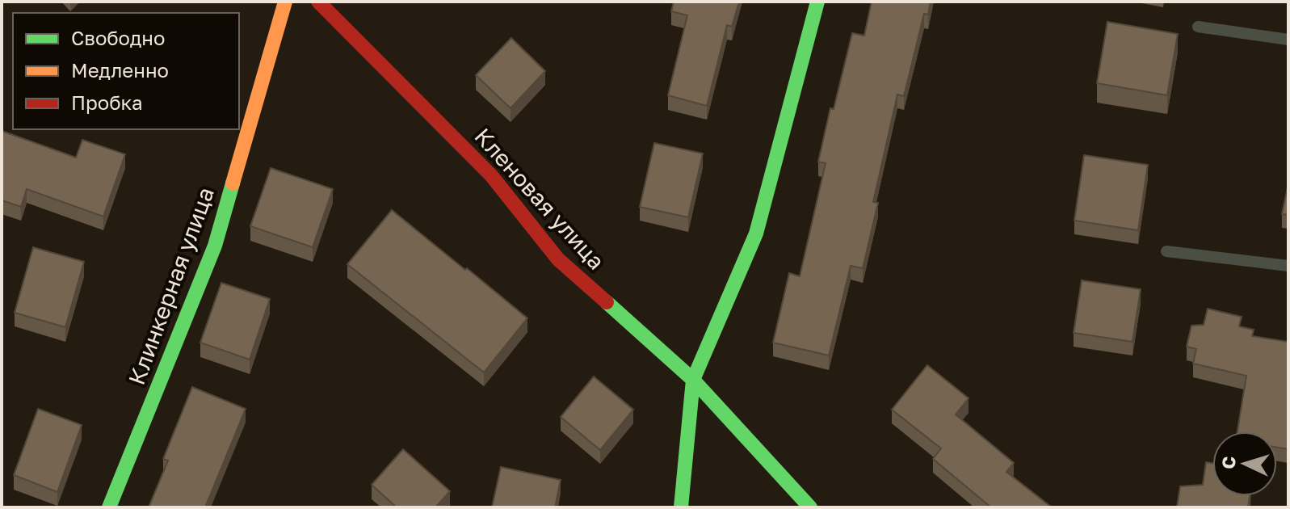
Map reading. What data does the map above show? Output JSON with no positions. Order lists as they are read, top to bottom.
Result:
{
  "streets": {
    "street": ["Кленовая улица", "Клинкерная улица"]
  },
  "legend": ["Свободно", "Медленно", "Пробка"],
  "north": "left"
}
